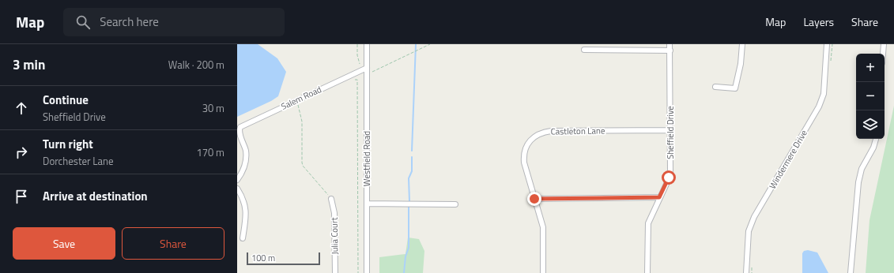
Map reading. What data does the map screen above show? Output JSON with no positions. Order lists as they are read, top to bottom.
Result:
{
  "streets": {
    "street": [
      "Salem Road",
      "Castleton Lane",
      "Sheffield Drive",
      "Westfield Road",
      "Windermere Drive",
      "Julia Court"
    ]
  },
  "crossings": [
    ["Salem Road", "Westfield Road"],
    ["Castleton Lane", "Sheffield Drive"]
  ],
  "scale_bar": "100 m",
  "page": {
    "header": "Map",
    "search": "Search here",
    "nav": ["Map", "Layers", "Share"],
    "heading": ["3 min", "Walk · 200 m"],
    "map_buttons": ["+", "−"],
    "list": [
      ["Continue", "Sheffield Drive", "30 m"],
      ["Turn right", "Dorchester Lane", "170 m"],
      "Arrive at destination"
    ],
    "buttons": ["Save", "Share"],
    "scale": "100 m"
  }
}
